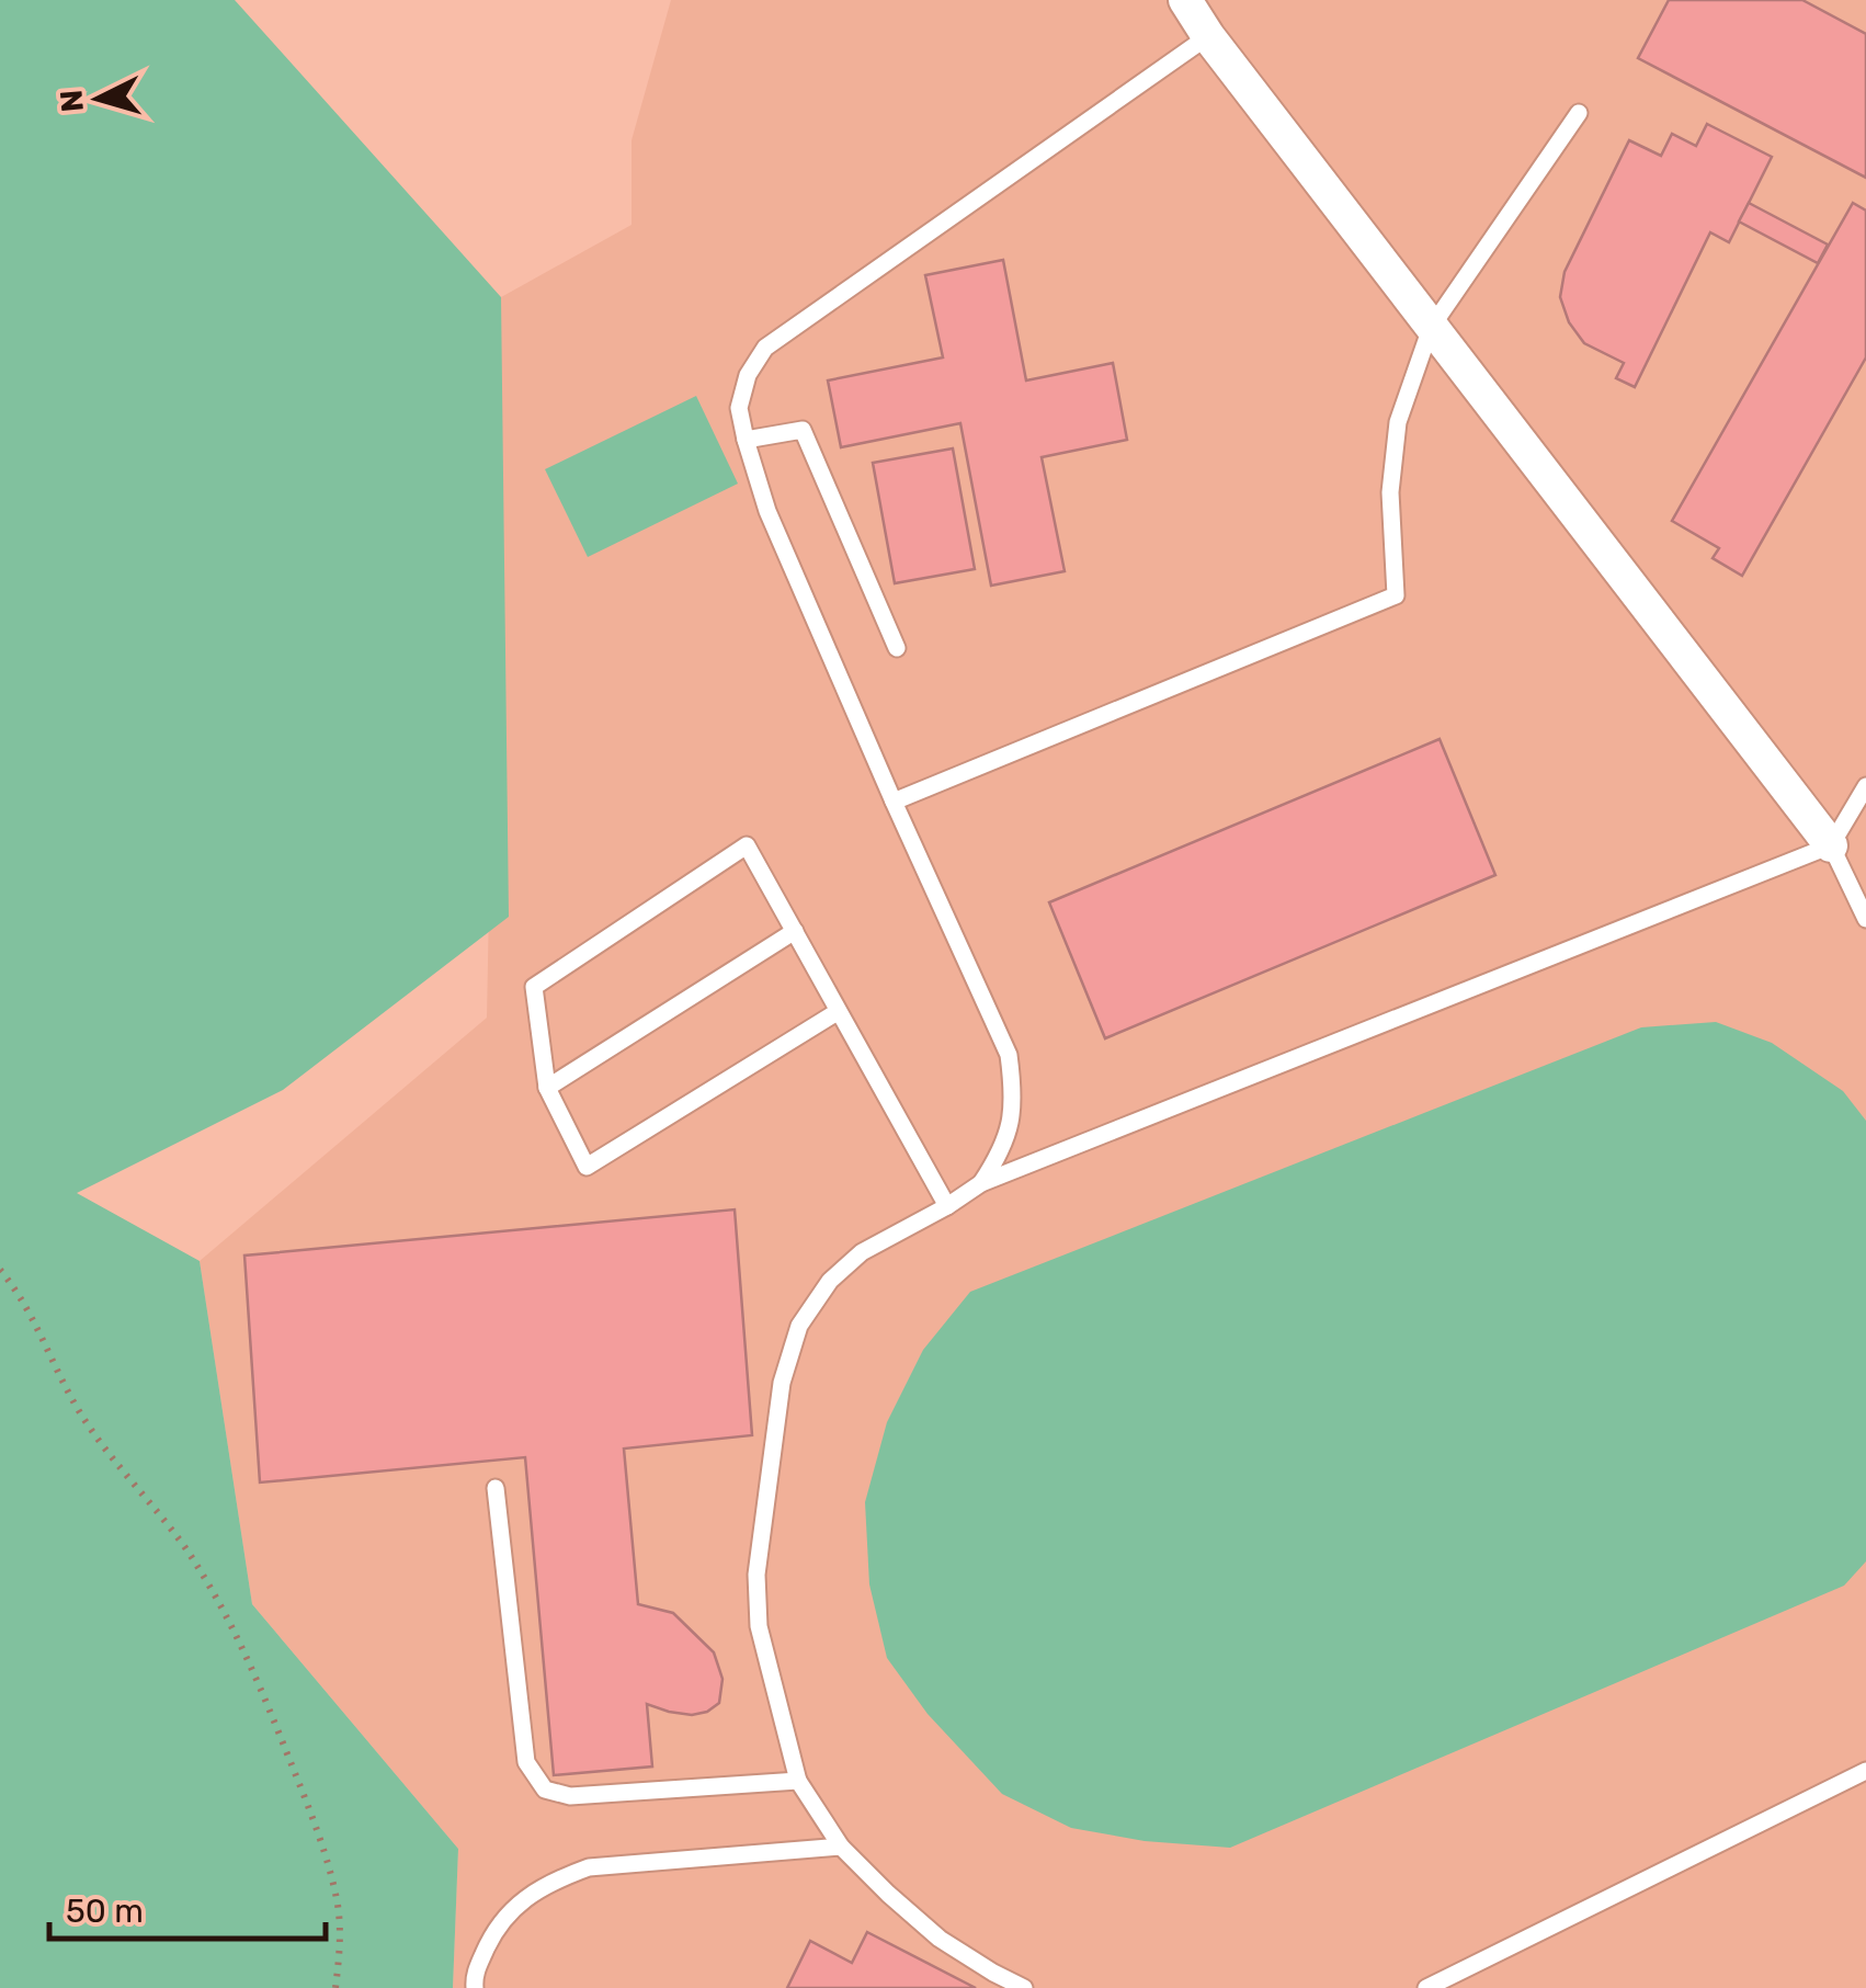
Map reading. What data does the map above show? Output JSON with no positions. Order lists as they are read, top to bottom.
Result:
{
  "scale_bar": "50 m",
  "north": "left"
}
